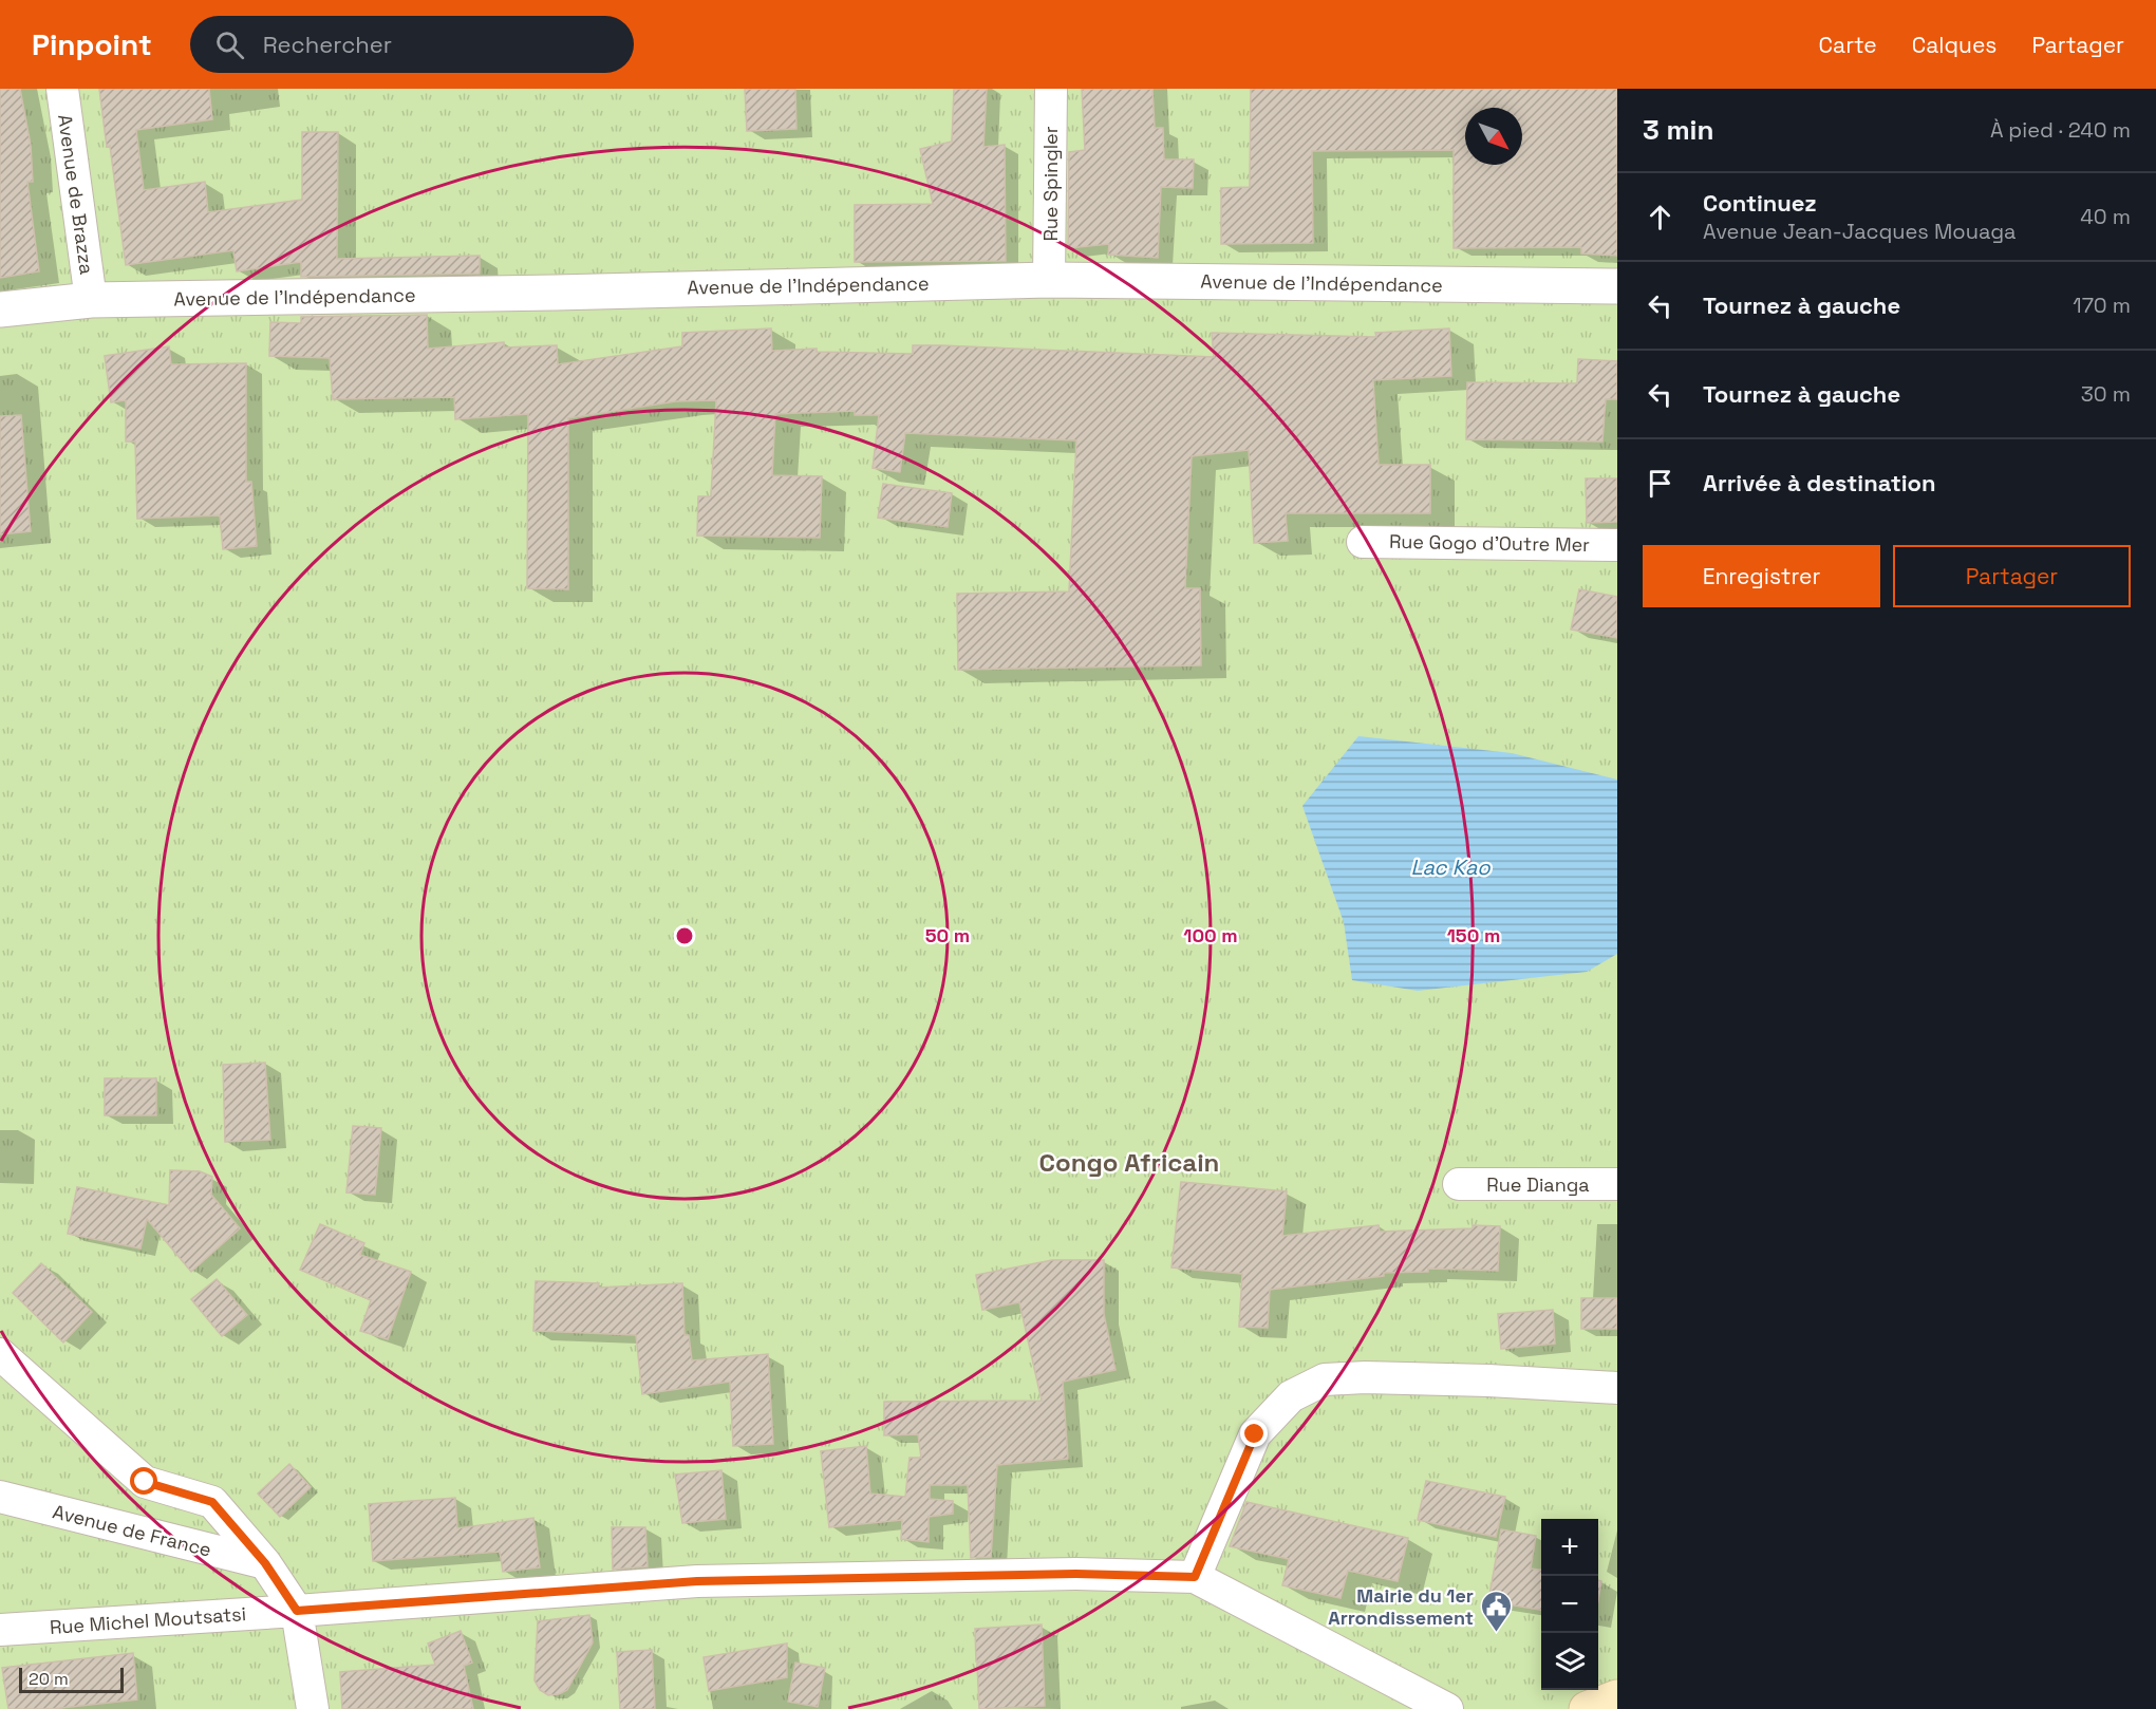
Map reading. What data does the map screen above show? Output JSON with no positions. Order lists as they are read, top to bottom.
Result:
{
  "streets": {
    "street": [
      "Rue Spingler",
      "Avenue de Brazza",
      "Avenue de l'Indépendance",
      "Rue Gogo d'Outre Mer",
      "Rue Dianga",
      "Avenue de France",
      "Rue Michel Moutsatsi"
    ]
  },
  "crossings": [
    ["Rue Spingler", "Avenue de l'Indépendance"],
    ["Avenue de Brazza", "Avenue de l'Indépendance"]
  ],
  "districts": ["Congo Africain"],
  "water": ["Lac Kao"],
  "places": {
    "public building": ["Mairie du 1er Arrondissement"]
  },
  "scale_bar": "20 m",
  "north": "bottom right",
  "page": {
    "header": "Pinpoint",
    "search": "Rechercher",
    "nav": ["Carte", "Calques", "Partager"],
    "heading": ["3 min", "À pied · 240 m"],
    "list": [
      ["Continuez", "Avenue Jean-Jacques Mouaga", "40 m"],
      ["Tournez à gauche", "170 m"],
      ["Tournez à gauche", "30 m"],
      "Arrivée à destination"
    ],
    "buttons": ["Enregistrer", "Partager"],
    "map_buttons": ["+", "−"],
    "scale": "20 m"
  },
  "rings": ["50 m", "100 m", "150 m"]
}
